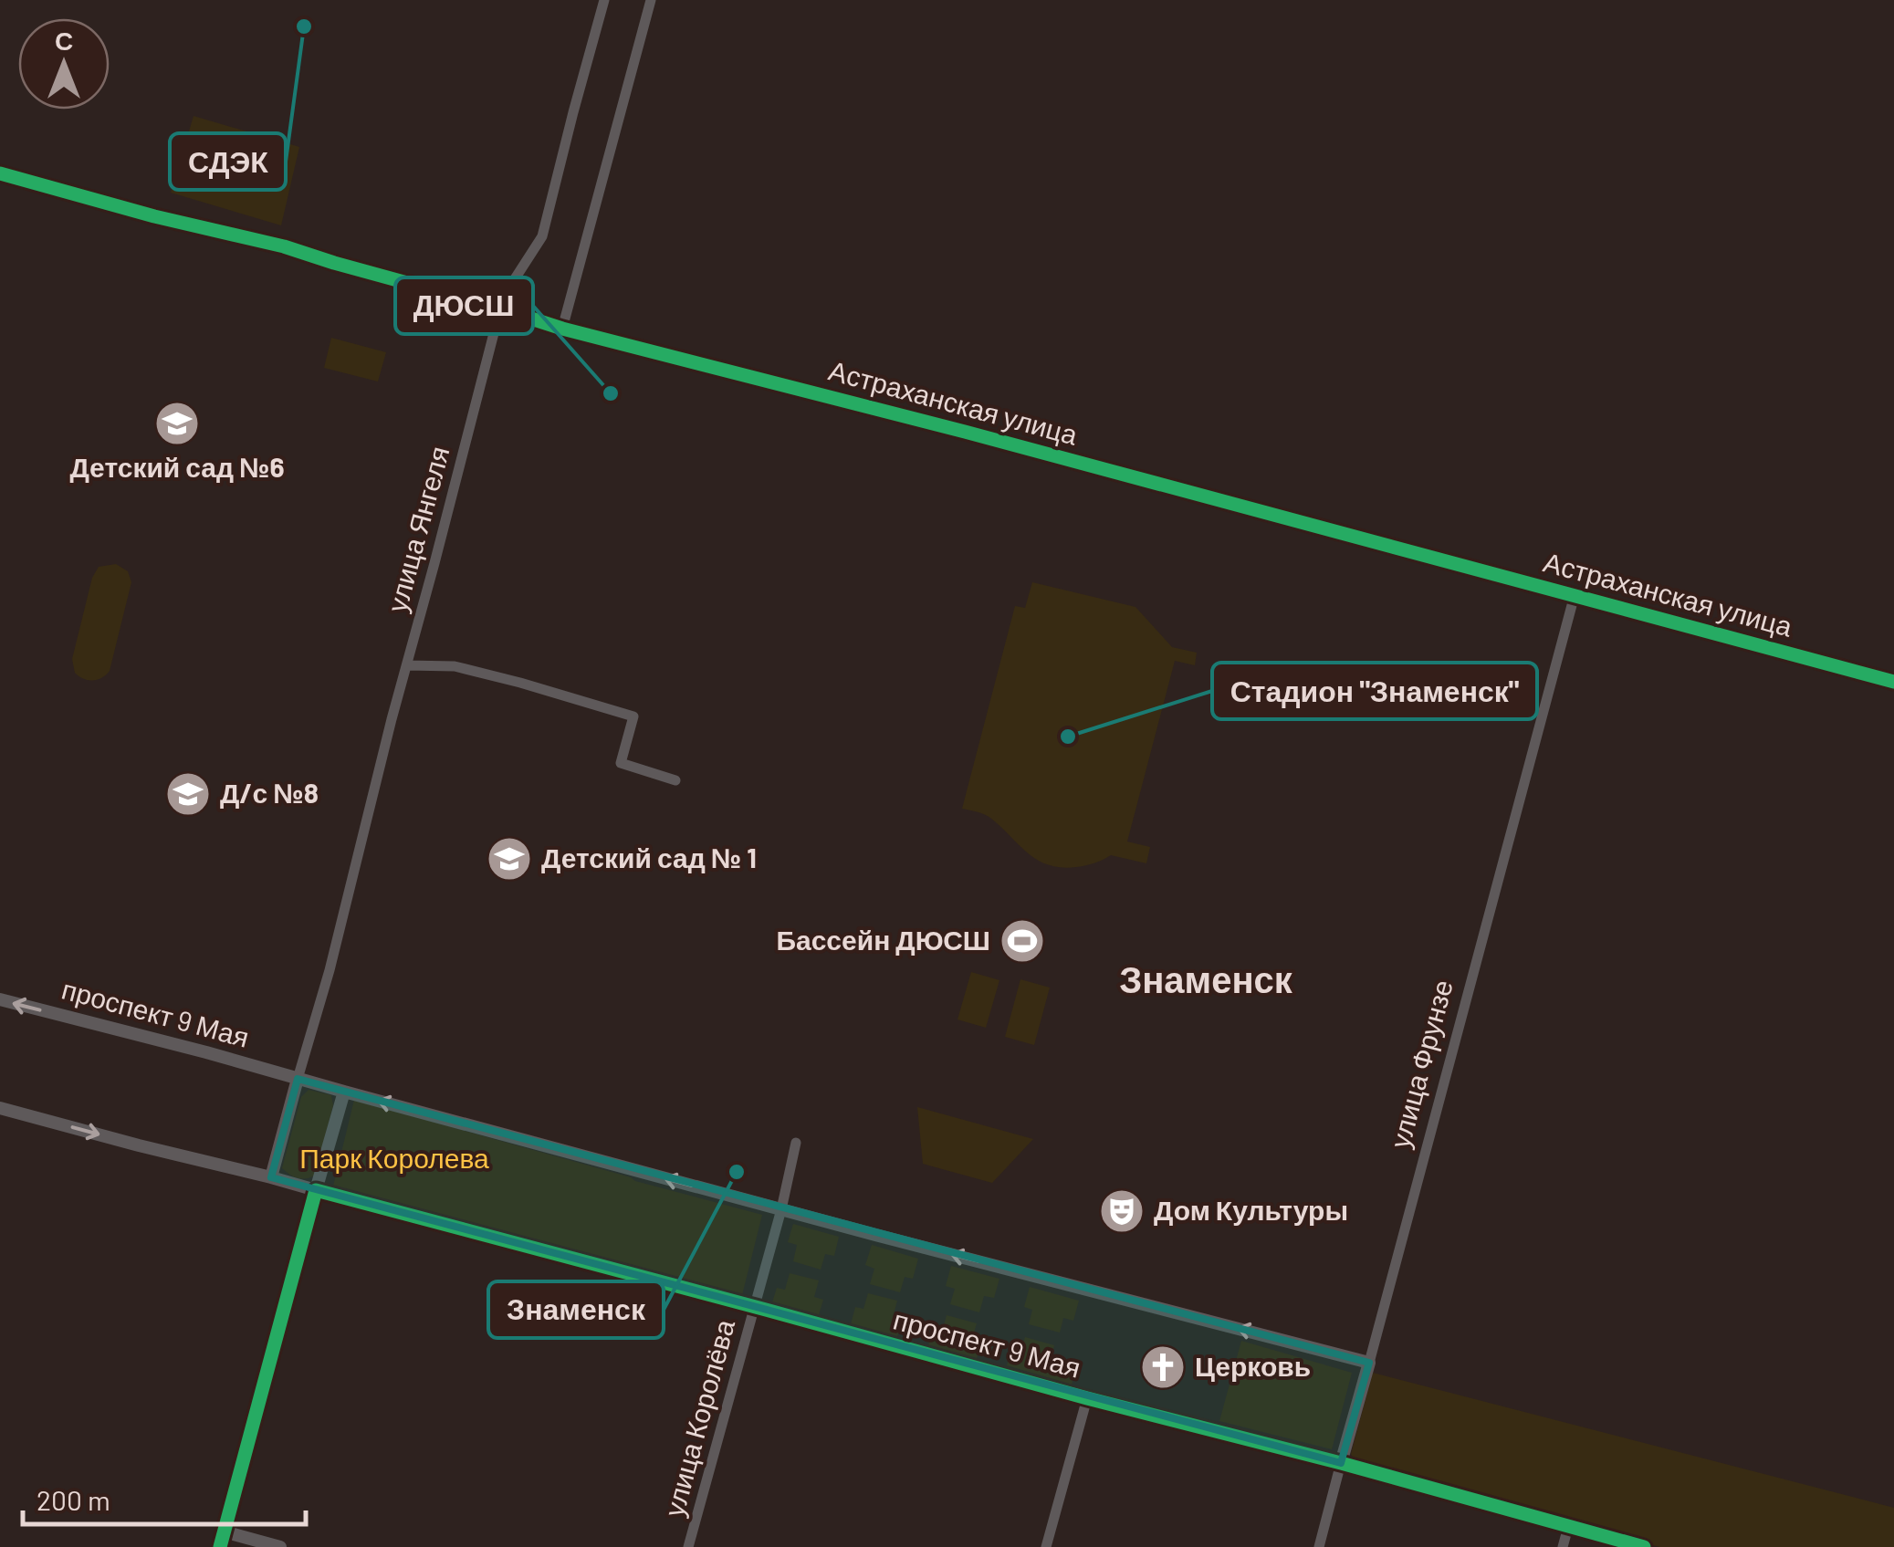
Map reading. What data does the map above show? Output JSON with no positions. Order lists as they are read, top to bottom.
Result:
{
  "streets": {
    "street": [
      "Астраханская улица",
      "улица Янгеля",
      "проспект 9 Мая",
      "улица Фрунзе",
      "улица Королёва"
    ]
  },
  "crossings": [
    ["Астраханская улица", "улица Янгеля"],
    ["Астраханская улица", "улица Фрунзе"],
    ["улица Янгеля", "проспект 9 Мая"],
    ["проспект 9 Мая", "улица Фрунзе"],
    ["проспект 9 Мая", "улица Королёва"]
  ],
  "districts": ["Знаменск"],
  "parks": ["Парк Королева"],
  "places": {
    "other": [
      "СДЭК",
      "ДЮСШ",
      "Стадион \"Знаменск\"",
      "Знаменск"
    ],
    "school or university": ["Детский сад №6", "Д/с №8", "Детский сад № 1"],
    "sports": ["Бассейн ДЮСШ"],
    "theatre": ["Дом Культуры"],
    "church": ["Церковь"]
  },
  "scale_bar": "200 m",
  "north": "top"
}
